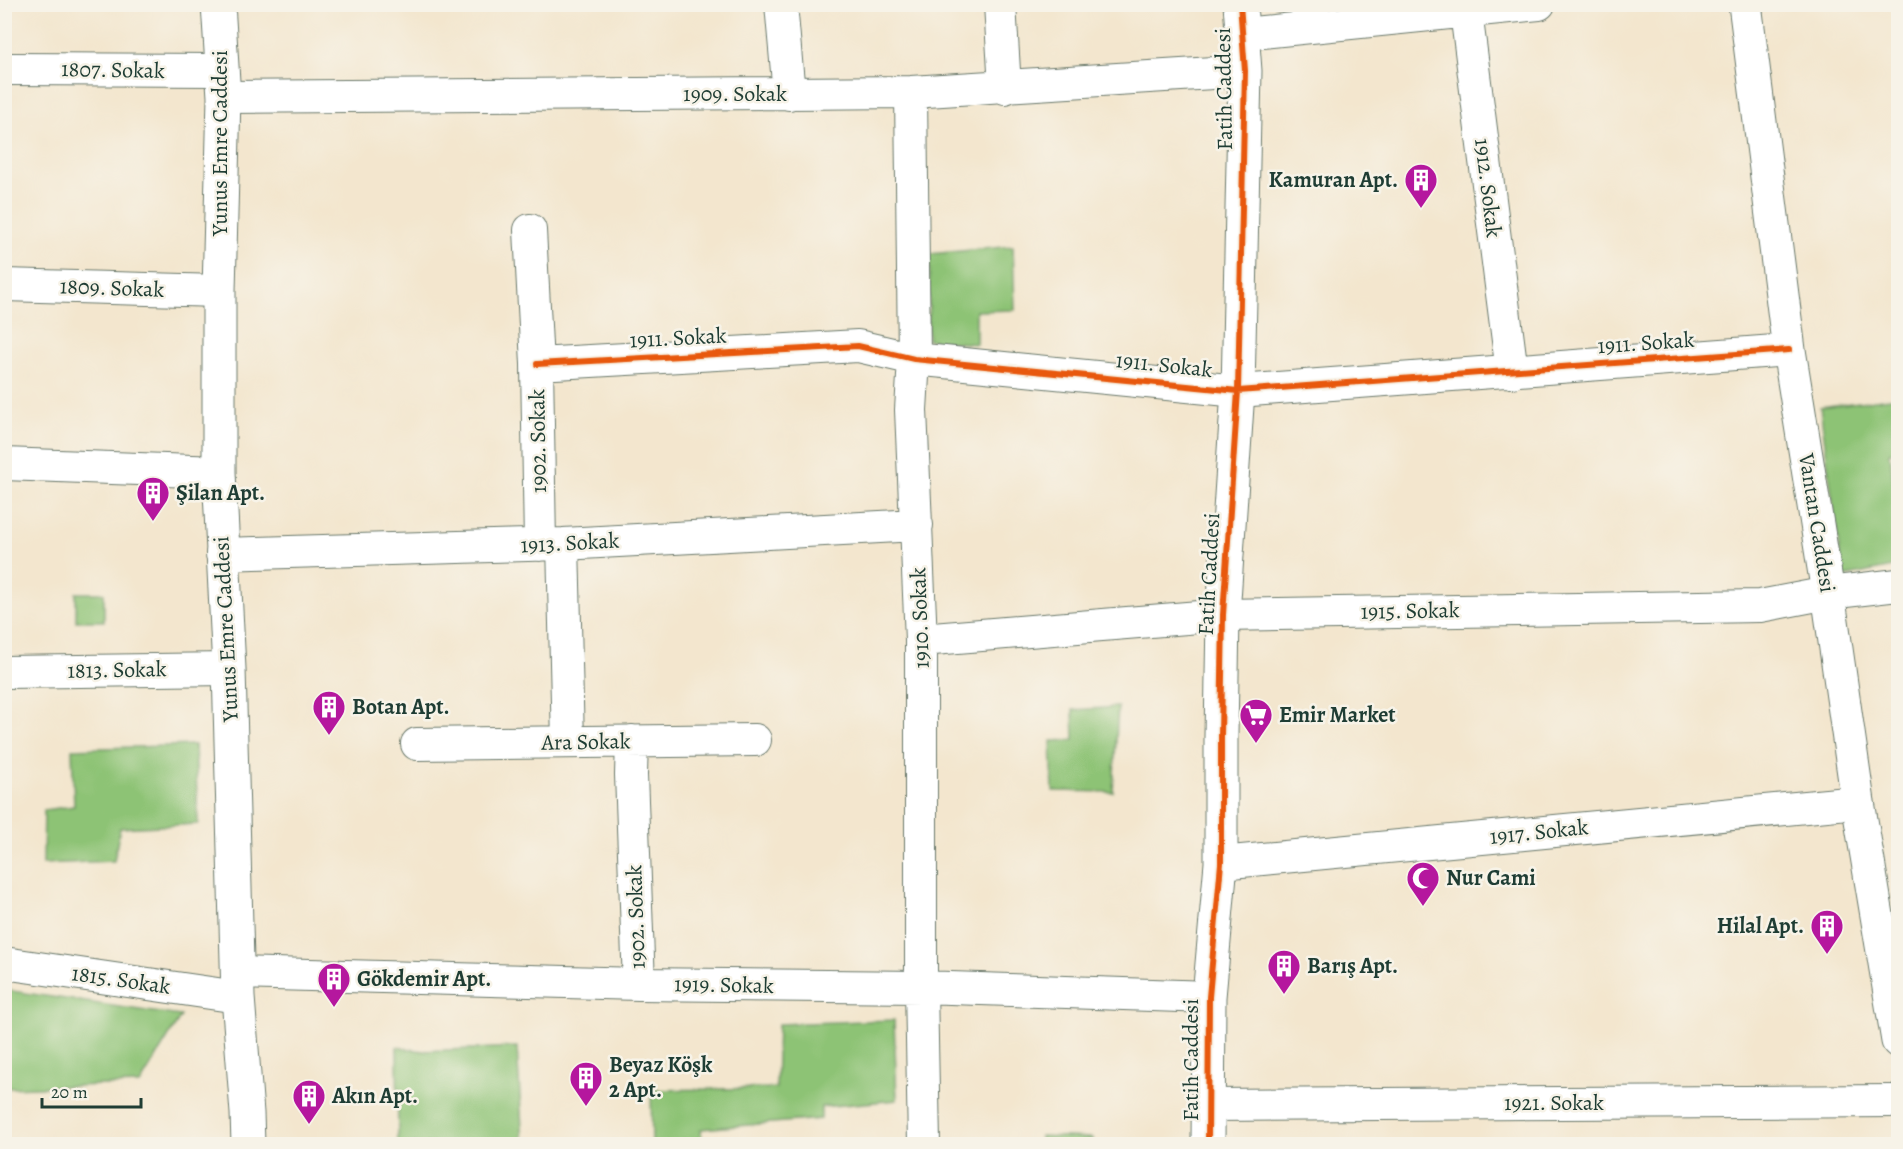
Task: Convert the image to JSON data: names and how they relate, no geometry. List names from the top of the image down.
{
  "streets": {
    "street": [
      "1807. Sokak",
      "Fatih Caddesi",
      "1909. Sokak",
      "Yunus Emre Caddesi",
      "1912. Sokak",
      "1809. Sokak",
      "1911. Sokak",
      "1902. Sokak",
      "Vantan Caddesi",
      "1913. Sokak",
      "1915. Sokak",
      "1910. Sokak",
      "1813. Sokak",
      "Ara Sokak",
      "1917. Sokak",
      "1815. Sokak",
      "1919. Sokak",
      "1921. Sokak"
    ]
  },
  "crossings": [
    ["1807. Sokak", "1909. Sokak"],
    ["1807. Sokak", "Yunus Emre Caddesi"],
    ["Fatih Caddesi", "1909. Sokak"],
    ["Fatih Caddesi", "1911. Sokak"],
    ["Fatih Caddesi", "1915. Sokak"],
    ["Fatih Caddesi", "1917. Sokak"],
    ["Fatih Caddesi", "1919. Sokak"],
    ["Fatih Caddesi", "1921. Sokak"],
    ["1909. Sokak", "Yunus Emre Caddesi"],
    ["1909. Sokak", "1910. Sokak"],
    ["Yunus Emre Caddesi", "1809. Sokak"],
    ["Yunus Emre Caddesi", "1913. Sokak"],
    ["Yunus Emre Caddesi", "1813. Sokak"],
    ["Yunus Emre Caddesi", "1815. Sokak"],
    ["Yunus Emre Caddesi", "1919. Sokak"],
    ["1912. Sokak", "1911. Sokak"],
    ["1911. Sokak", "1902. Sokak"],
    ["1911. Sokak", "Vantan Caddesi"],
    ["1911. Sokak", "1910. Sokak"],
    ["1902. Sokak", "1913. Sokak"],
    ["1902. Sokak", "Ara Sokak"],
    ["1902. Sokak", "1919. Sokak"],
    ["Vantan Caddesi", "1915. Sokak"],
    ["Vantan Caddesi", "1917. Sokak"],
    ["1913. Sokak", "1910. Sokak"],
    ["1915. Sokak", "1910. Sokak"],
    ["1910. Sokak", "1919. Sokak"],
    ["1815. Sokak", "1919. Sokak"]
  ],
  "places": {
    "building": [
      "Kamuran Apt.",
      "Şilan Apt.",
      "Botan Apt.",
      "Hilal Apt.",
      "Barış Apt.",
      "Gökdemir Apt.",
      "Beyaz Köşk 2 Apt.",
      "Akın Apt."
    ],
    "supermarket": ["Emir Market"],
    "mosque": ["Nur Cami"]
  },
  "scale_bar": "20 m"
}
